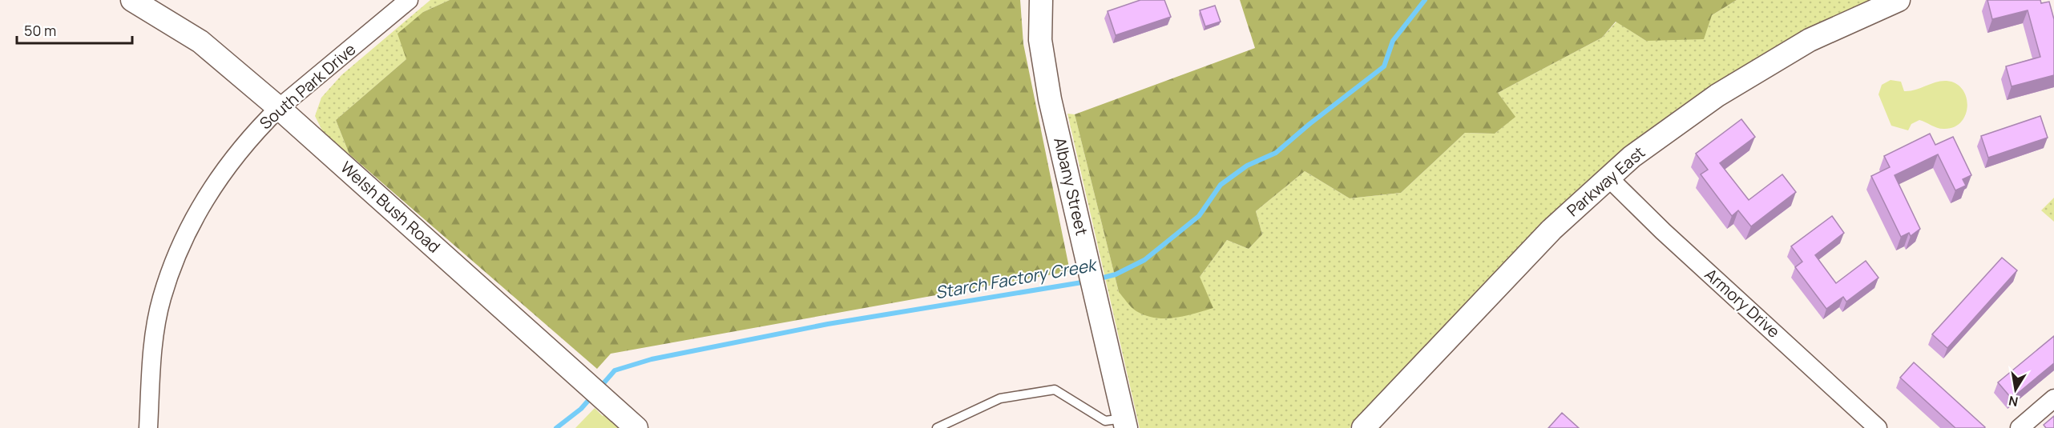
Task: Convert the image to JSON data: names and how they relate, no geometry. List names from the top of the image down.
{
  "streets": {
    "street": [
      "South Park Drive",
      "Parkway East",
      "Albany Street",
      "Welsh Bush Road",
      "Armory Drive"
    ]
  },
  "crossings": [
    ["South Park Drive", "Welsh Bush Road"],
    ["Parkway East", "Armory Drive"]
  ],
  "water": ["Starch Factory Creek"],
  "scale_bar": "50 m",
  "north": "bottom"
}
